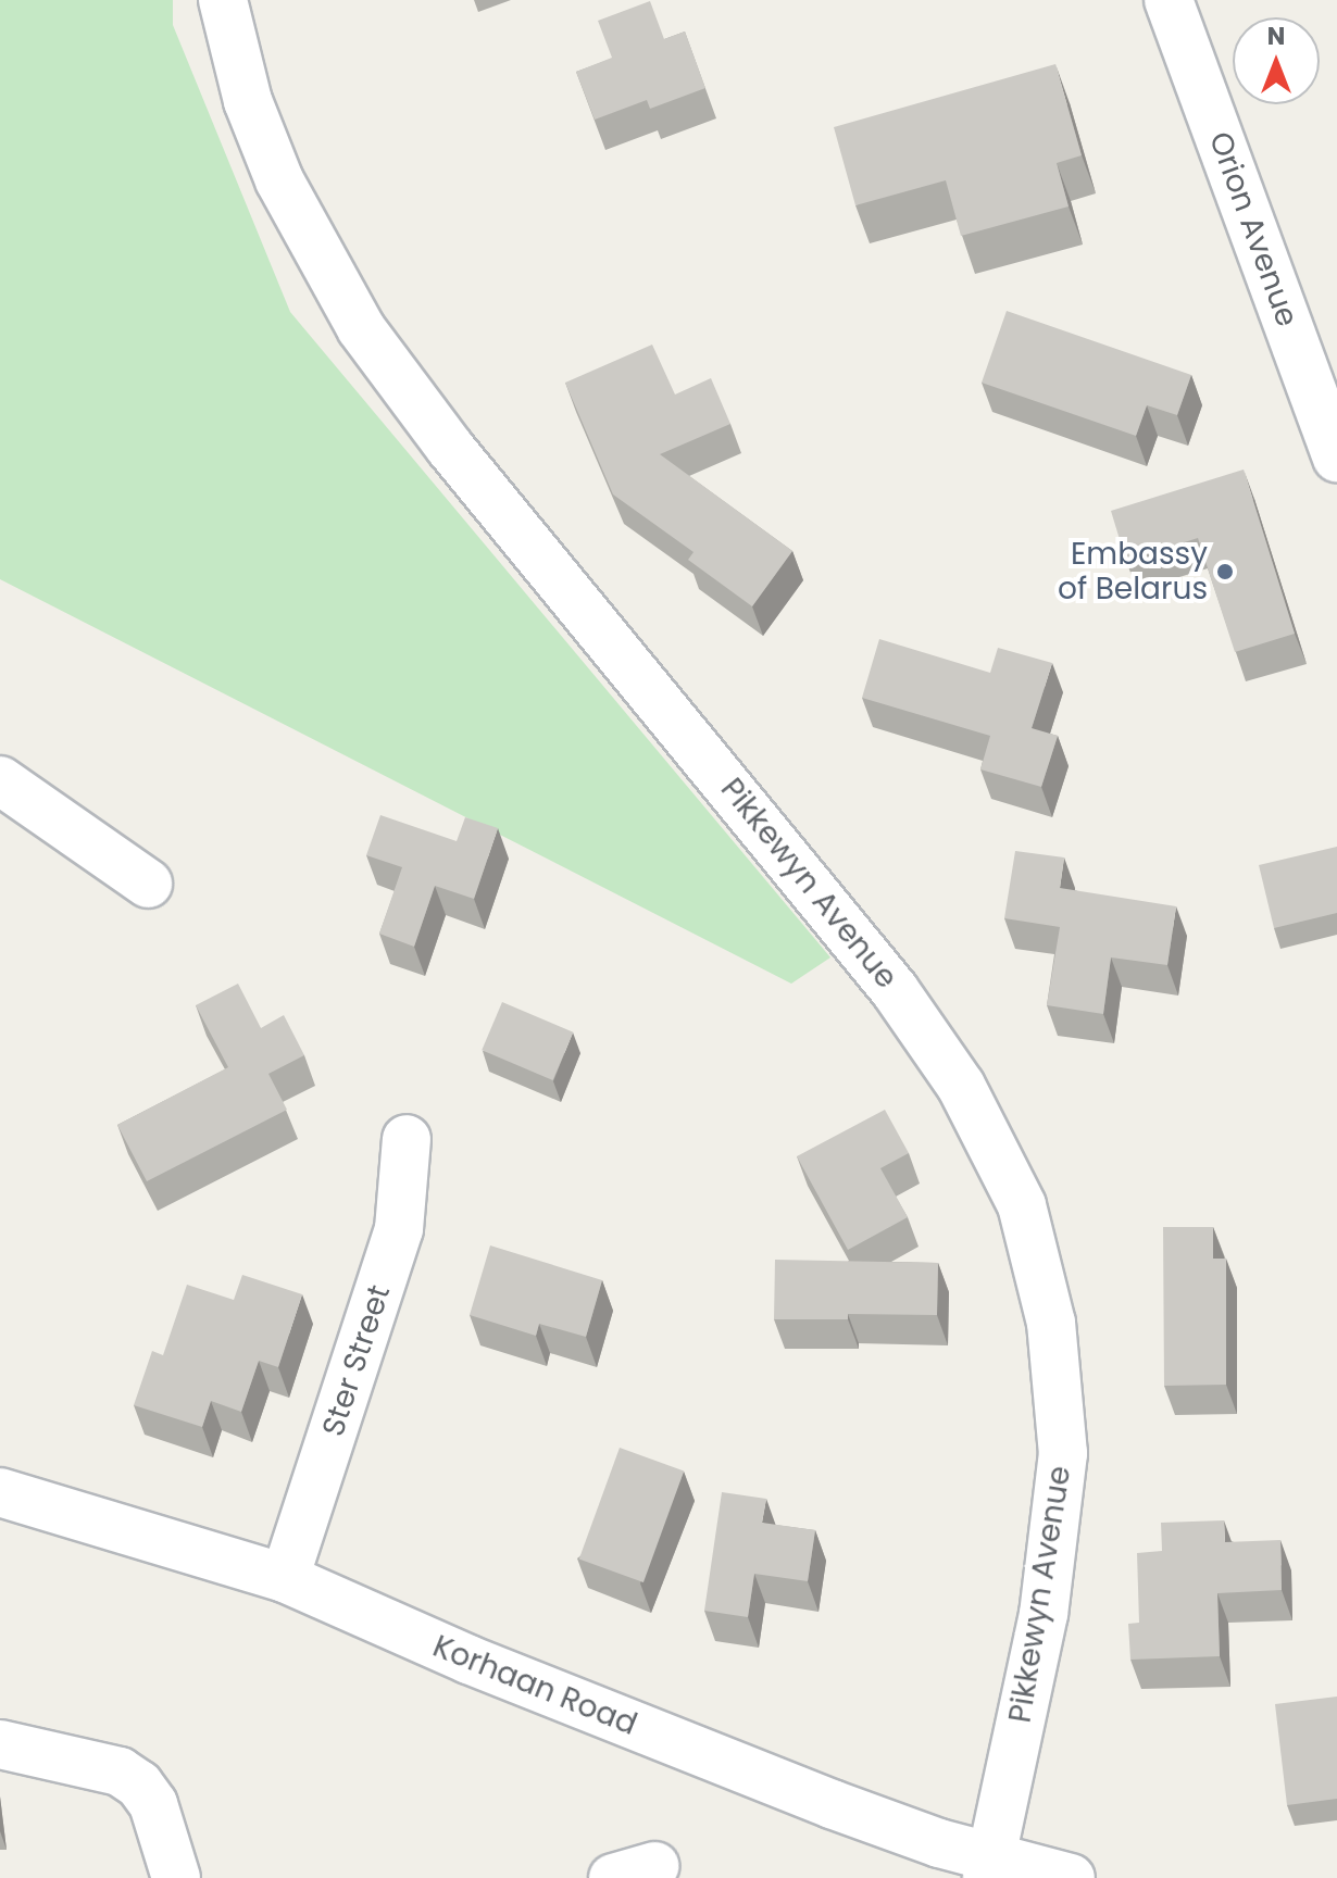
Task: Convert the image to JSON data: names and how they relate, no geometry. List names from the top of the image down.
{
  "streets": {
    "street": [
      "Orion Avenue",
      "Pikkewyn Avenue",
      "Ster Street",
      "Korhaan Road"
    ]
  },
  "crossings": [
    ["Pikkewyn Avenue", "Korhaan Road"],
    ["Ster Street", "Korhaan Road"]
  ],
  "places": ["Embassy of Belarus"],
  "north": "top"
}
